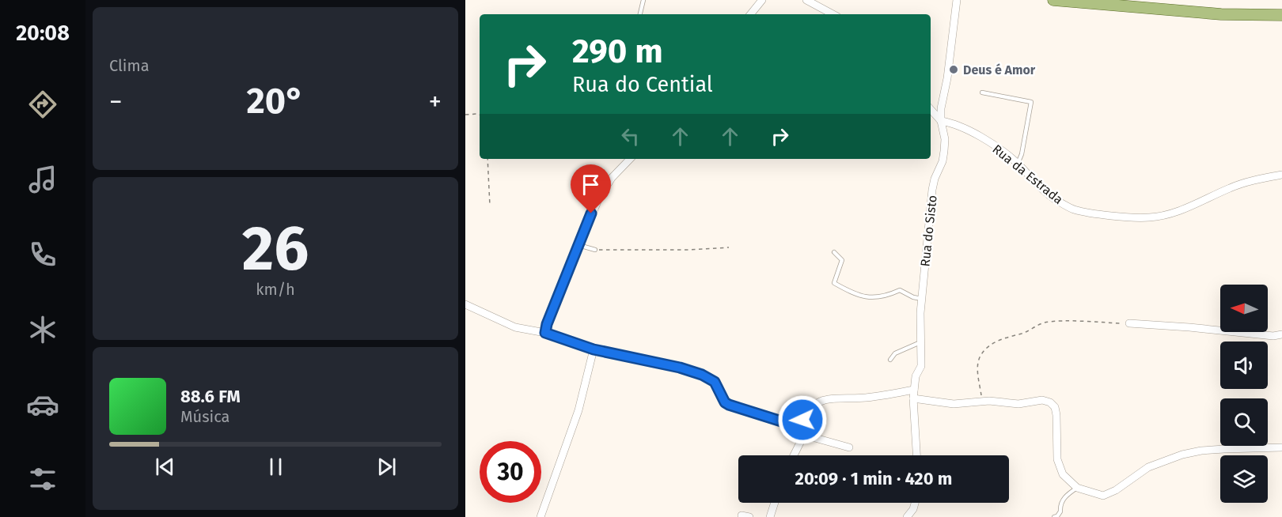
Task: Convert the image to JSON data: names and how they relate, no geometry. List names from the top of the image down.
{
  "streets": {
    "street": ["Rua da Estrada", "Rua do Sisto"]
  },
  "crossings": [
    ["Rua da Estrada", "Rua do Sisto"]
  ],
  "places": ["Deus é Amor"],
  "north": "left",
  "page": {
    "tabs": "20:08",
    "tile": [
      "Clima",
      ["26", "km/h"]
    ],
    "turn": ["290 m", "Rua do Cential"],
    "heat": ["−", "20°", "+"],
    "song": ["88.6 FM", "Música"],
    "limit": "30",
    "trip": "20:09 · 1 min · 420 m"
  }
}
